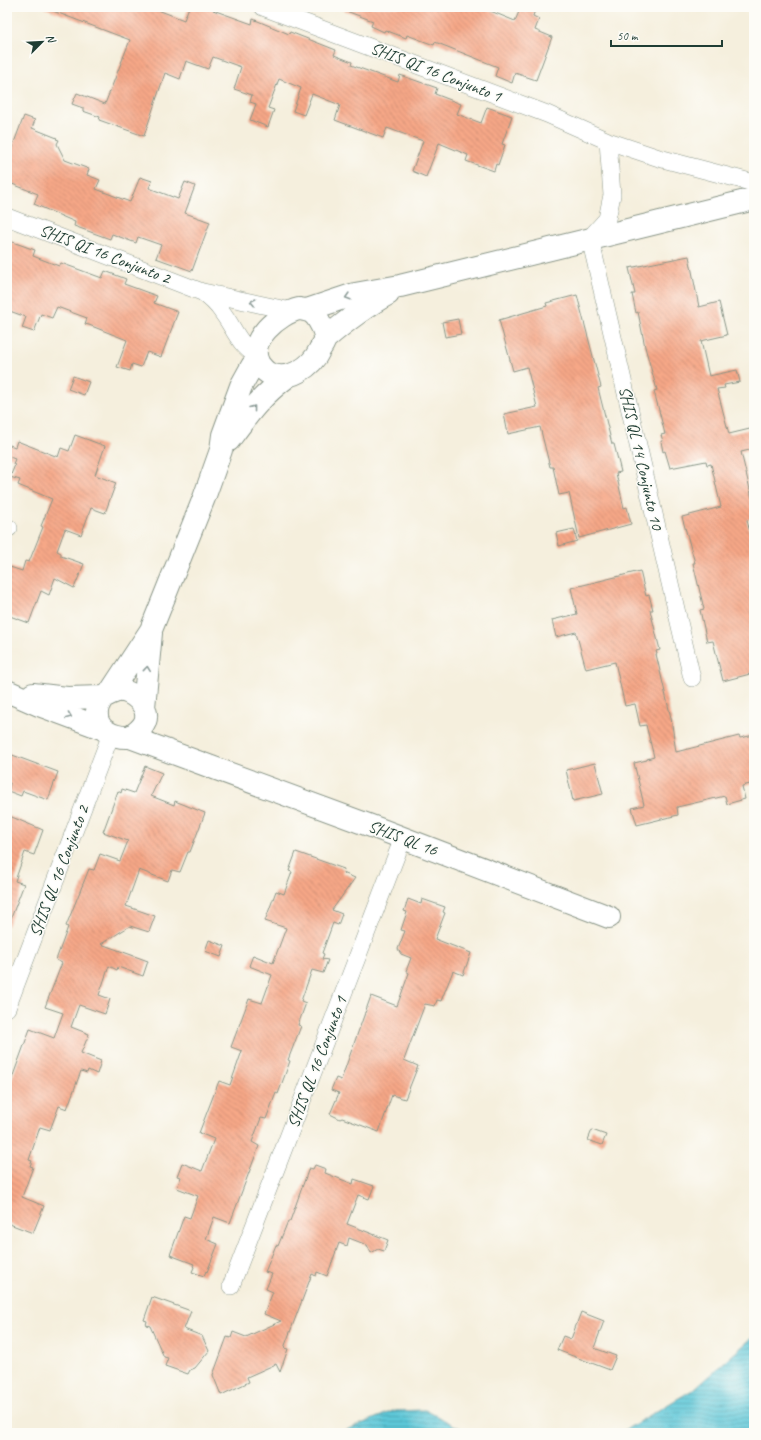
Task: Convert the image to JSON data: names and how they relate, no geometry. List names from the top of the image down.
{
  "streets": {
    "street": [
      "SHIS QI 16 Conjunto 1",
      "SHIS QI 16 Conjunto 2",
      "SHIS QL 14 Conjunto 10",
      "SHIS QL 16",
      "SHIS QL 16 Conjunto 2",
      "SHIS QL 16 Conjunto 1"
    ]
  },
  "crossings": [
    ["SHIS QL 16", "SHIS QL 16 Conjunto 2"],
    ["SHIS QL 16", "SHIS QL 16 Conjunto 1"]
  ],
  "scale_bar": "50 m",
  "north": "top right"
}
